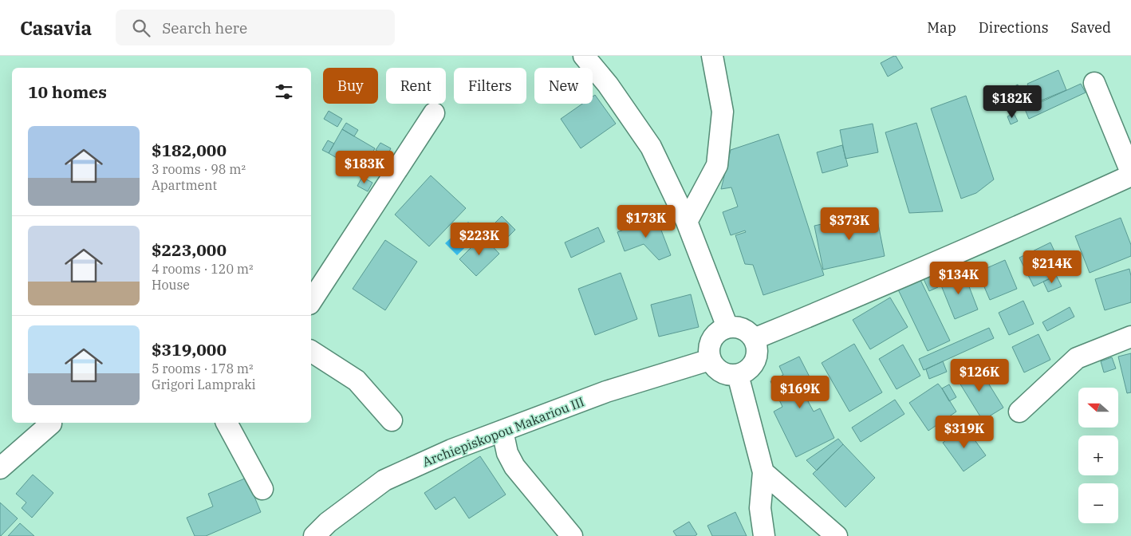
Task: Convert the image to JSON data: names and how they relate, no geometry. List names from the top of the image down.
{
  "streets": {
    "street": ["Archiepiskopou Makariou III"]
  },
  "north": "left",
  "page": {
    "header": "Casavia",
    "search": "Search here",
    "nav": ["Map", "Directions", "Saved"],
    "chip": [
      "Buy",
      "Rent",
      "Filters",
      "New"
    ],
    "heading": "10 homes",
    "price": [
      "$182K",
      "$183K",
      "$173K",
      "$373K",
      "$223K",
      "$214K",
      "$134K",
      "$126K",
      "$169K",
      "$319K"
    ],
    "list": [
      {
        "name": "$182,000",
        "note": "3 rooms · 98 m² · Apartment"
      },
      {
        "name": "$223,000",
        "note": "4 rooms · 120 m² · House"
      },
      {
        "name": "$319,000",
        "note": "5 rooms · 178 m² · Grigori Lampraki"
      }
    ],
    "map_buttons": ["+", "−"]
  }
}
